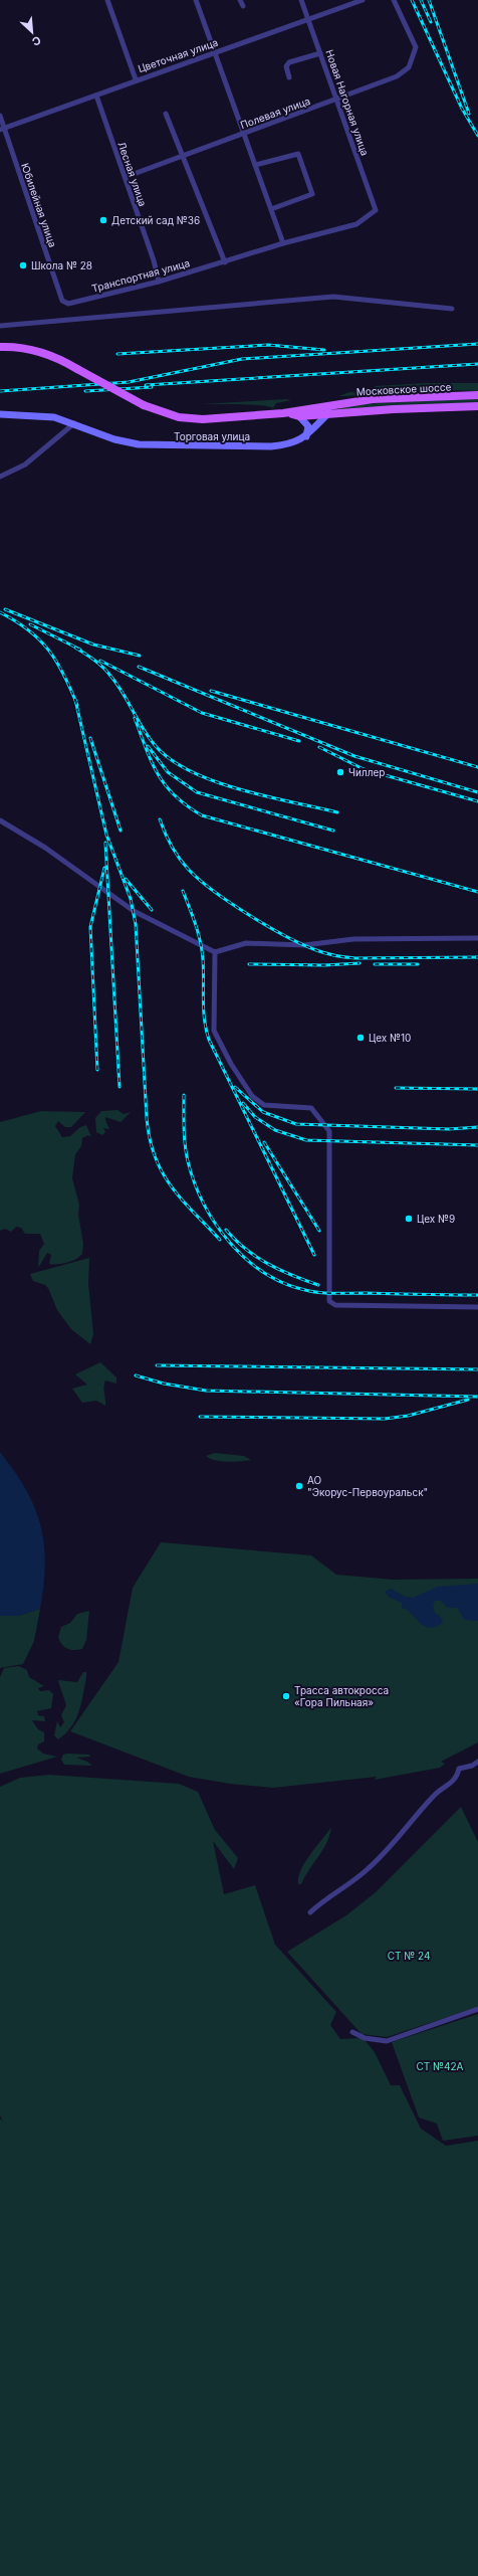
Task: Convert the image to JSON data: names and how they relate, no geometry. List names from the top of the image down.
{
  "streets": {
    "main road": ["Московское шоссе"],
    "street": [
      "Цветочная улица",
      "Новая Нагорная улица",
      "Полевая улица",
      "Лесная улица",
      "Юбилейная улица",
      "Транспортная улица",
      "Торговая улица"
    ]
  },
  "crossings": [
    ["Цветочная улица", "Новая Нагорная улица"],
    ["Цветочная улица", "Лесная улица"],
    ["Цветочная улица", "Юбилейная улица"],
    ["Новая Нагорная улица", "Полевая улица"],
    ["Новая Нагорная улица", "Транспортная улица"],
    ["Полевая улица", "Лесная улица"],
    ["Лесная улица", "Транспортная улица"],
    ["Юбилейная улица", "Транспортная улица"],
    ["Московское шоссе", "Торговая улица"]
  ],
  "parks": ["СТ № 24", "СТ №42А"],
  "places": [
    "Детский сад №36",
    "Школа № 28",
    "Чиллер",
    "Цех №10",
    "Цех №9",
    "АО \"Экорус-Первоуральск\"",
    "Трасса автокросса «Гора Пильная»"
  ],
  "north": "bottom right"
}
